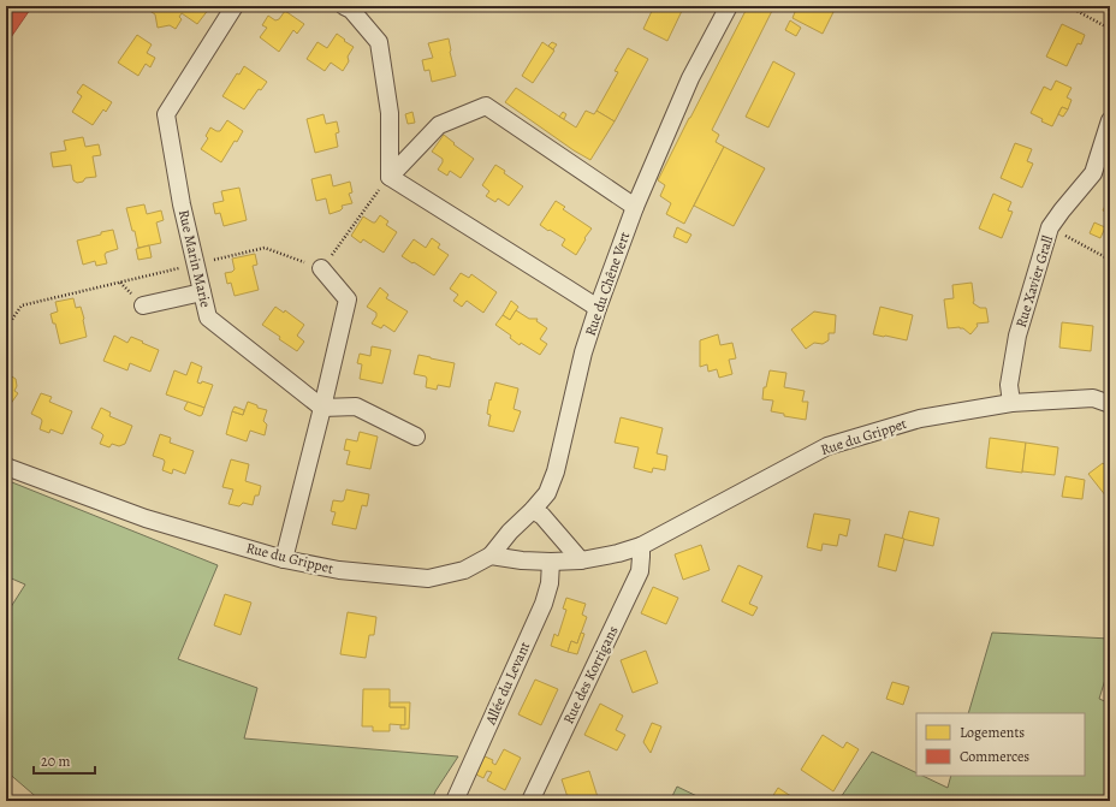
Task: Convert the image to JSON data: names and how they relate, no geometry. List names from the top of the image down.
{
  "streets": {
    "street": [
      "Rue Marin Marie",
      "Rue Xavier Grall",
      "Rue du Chêne Vert",
      "Rue du Grippet",
      "Rue des Korrigans",
      "Allée du Levant"
    ]
  },
  "crossings": [
    ["Rue Xavier Grall", "Rue du Grippet"],
    ["Rue du Chêne Vert", "Rue du Grippet"],
    ["Rue du Grippet", "Rue des Korrigans"],
    ["Rue du Grippet", "Allée du Levant"]
  ],
  "legend": ["Logements", "Commerces"],
  "scale_bar": "20 m"
}
